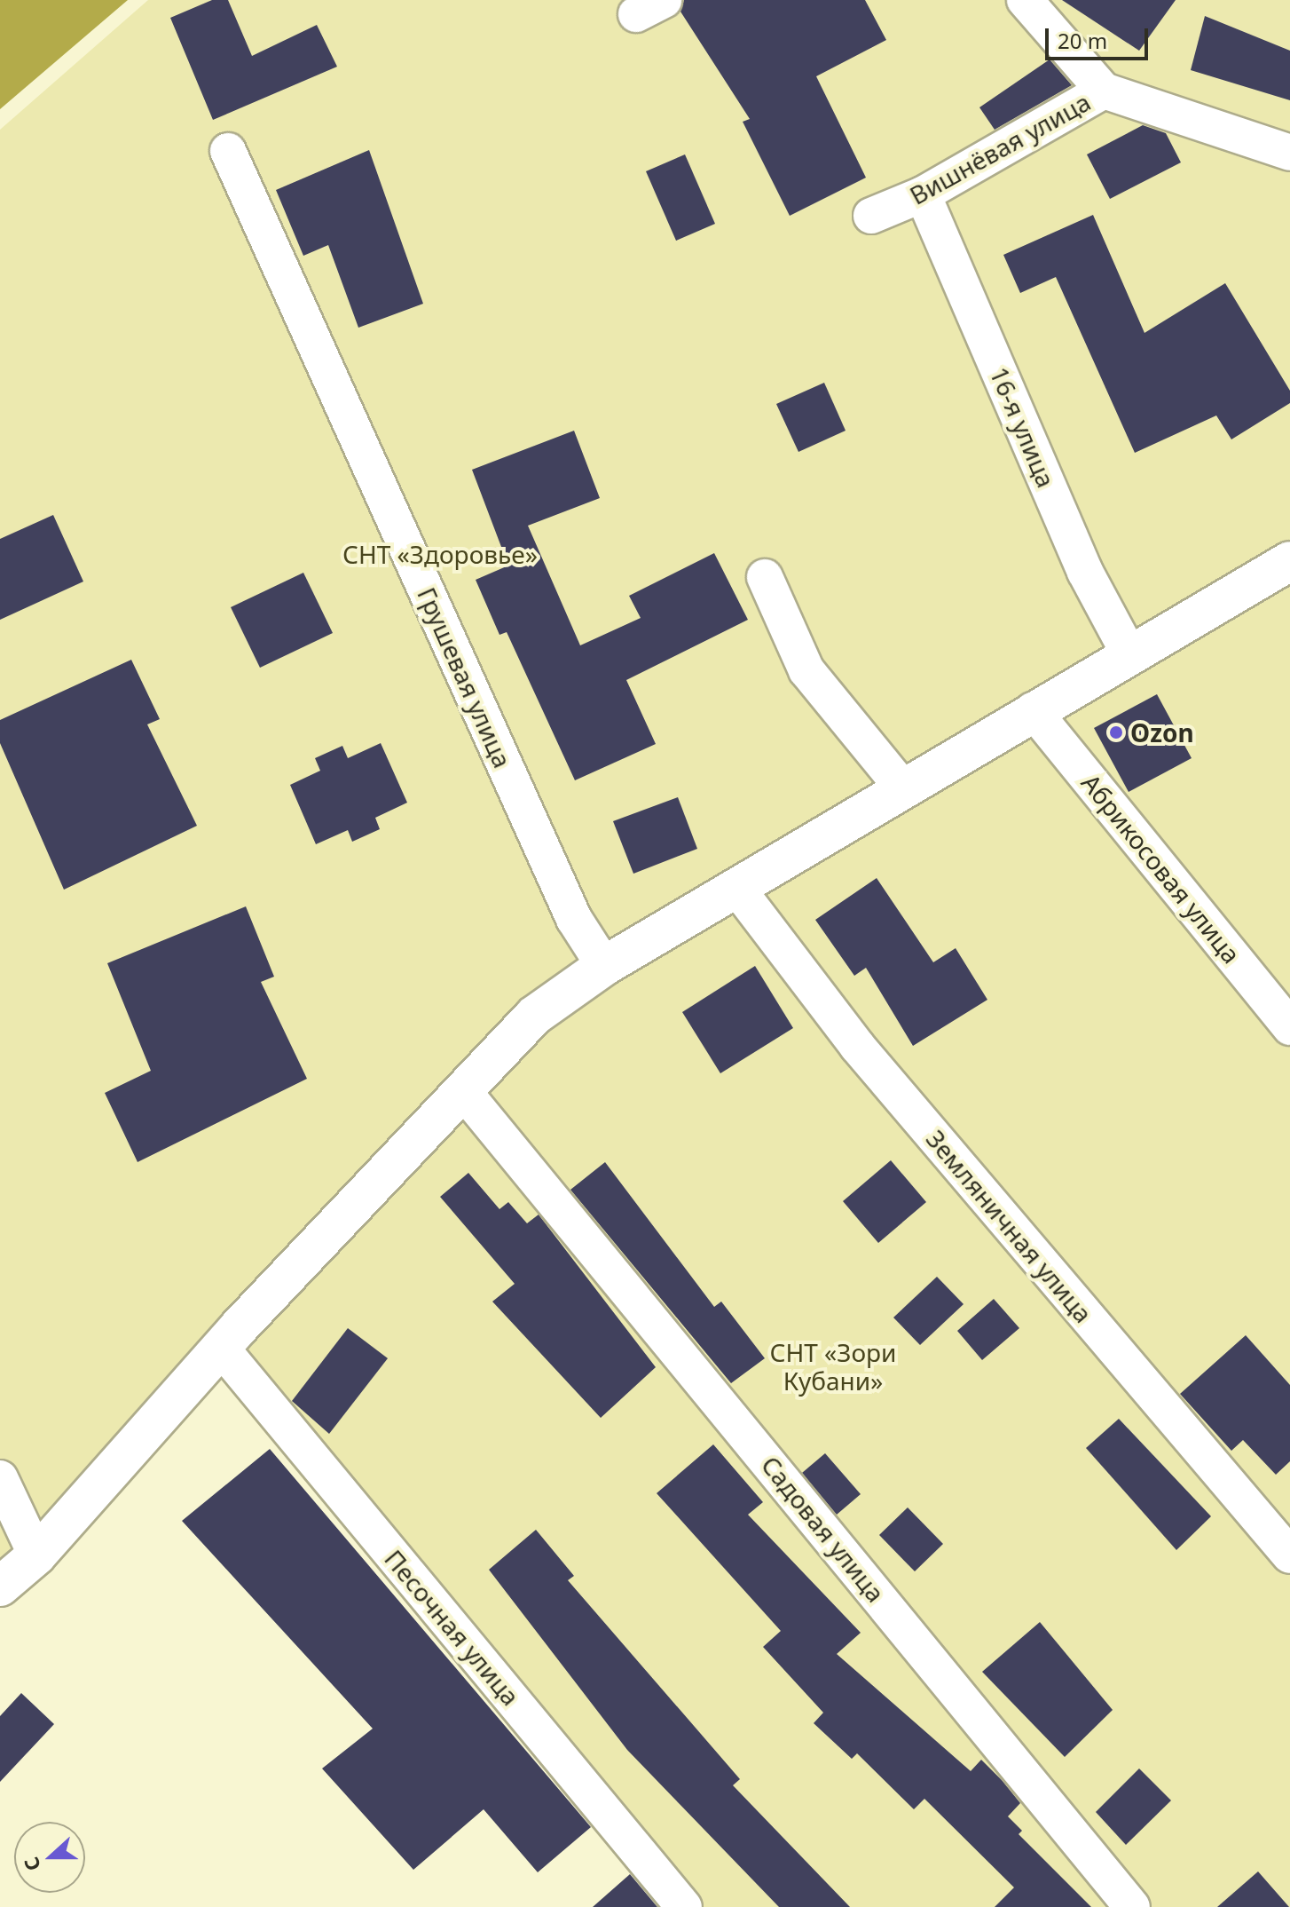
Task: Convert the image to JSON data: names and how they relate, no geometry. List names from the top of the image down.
{
  "streets": {
    "street": [
      "Вишнёвая улица",
      "16-я улица",
      "Грушевая улица",
      "Абрикосовая улица",
      "Земляничная улица",
      "Садовая улица",
      "Песочная улица"
    ]
  },
  "crossings": [
    ["Вишнёвая улица", "16-я улица"]
  ],
  "parks": ["СНТ «Здоровье»", "СНТ «Зори Кубани»"],
  "places": ["Ozon"],
  "scale_bar": "20 m",
  "north": "left"
}
